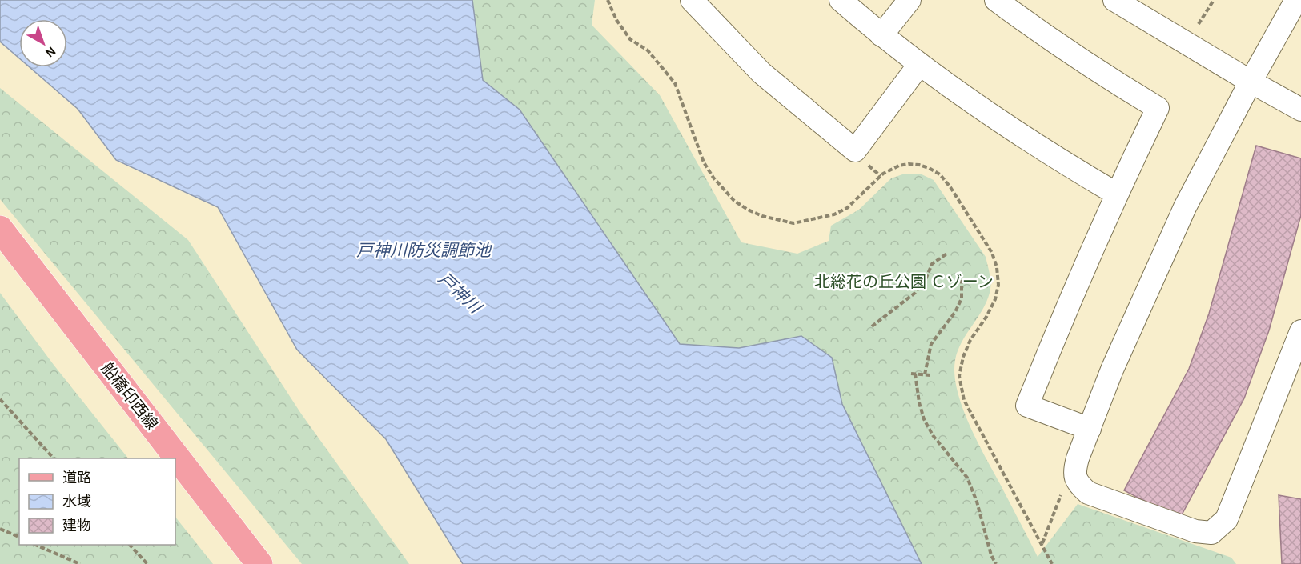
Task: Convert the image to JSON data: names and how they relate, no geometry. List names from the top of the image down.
{
  "streets": {
    "main road": ["船橋印西線"]
  },
  "water": ["戸神川防災調節池", "戸神川"],
  "parks": ["北総花の丘公園 Ｃゾーン"],
  "legend": ["道路", "水域", "建物"],
  "north": "bottom right"
}
